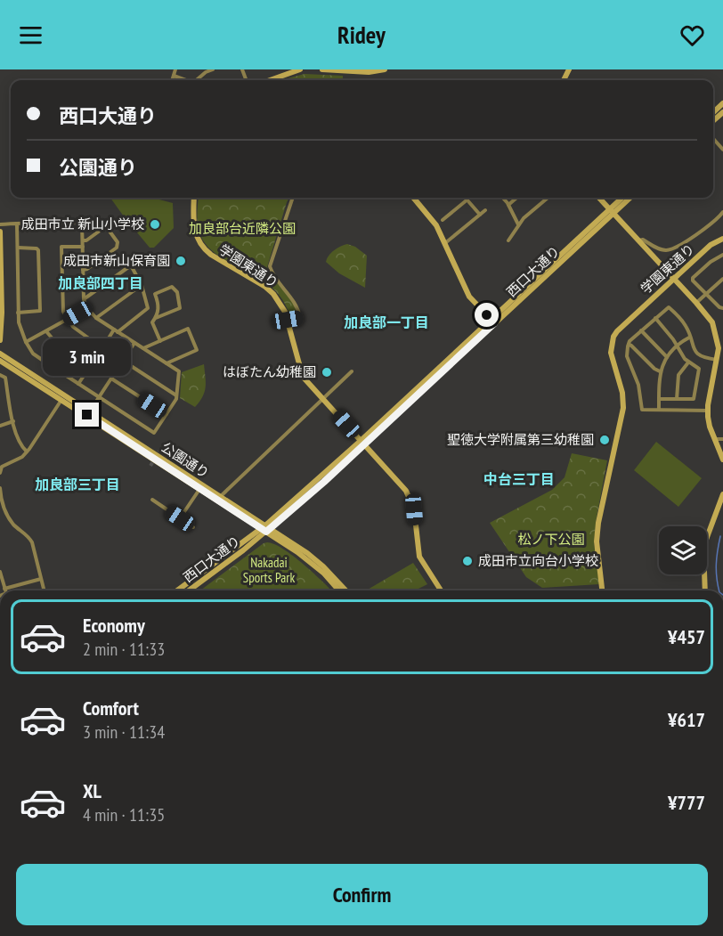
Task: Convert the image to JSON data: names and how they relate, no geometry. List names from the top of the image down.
{
  "streets": {
    "street": ["学園東通り", "西口大通り", "公園通り"]
  },
  "crossings": [
    ["学園東通り", "西口大通り"],
    ["西口大通り", "公園通り"]
  ],
  "districts": [
    "加良部四丁目",
    "加良部一丁目",
    "中台三丁目",
    "加良部三丁目"
  ],
  "parks": ["加良部台近隣公園", "松ノ下公園", "Nakadai Sports Park"],
  "places": [
    "成田市立 新山小学校",
    "成田市新山保育園",
    "はぼたん幼稚園",
    "聖徳大学附属第三幼稚園",
    "成田市立向台小学校"
  ],
  "page": {
    "header": "Ridey",
    "banner": ["西口大通り", "公園通り"],
    "bubble": "3 min",
    "list": [
      {
        "name": "Economy",
        "note": "2 min · 11:33",
        "value": "¥457"
      },
      {
        "name": "Comfort",
        "note": "3 min · 11:34",
        "value": "¥617"
      },
      {
        "name": "XL",
        "note": "4 min · 11:35",
        "value": "¥777"
      }
    ],
    "buttons": "Confirm"
  }
}
